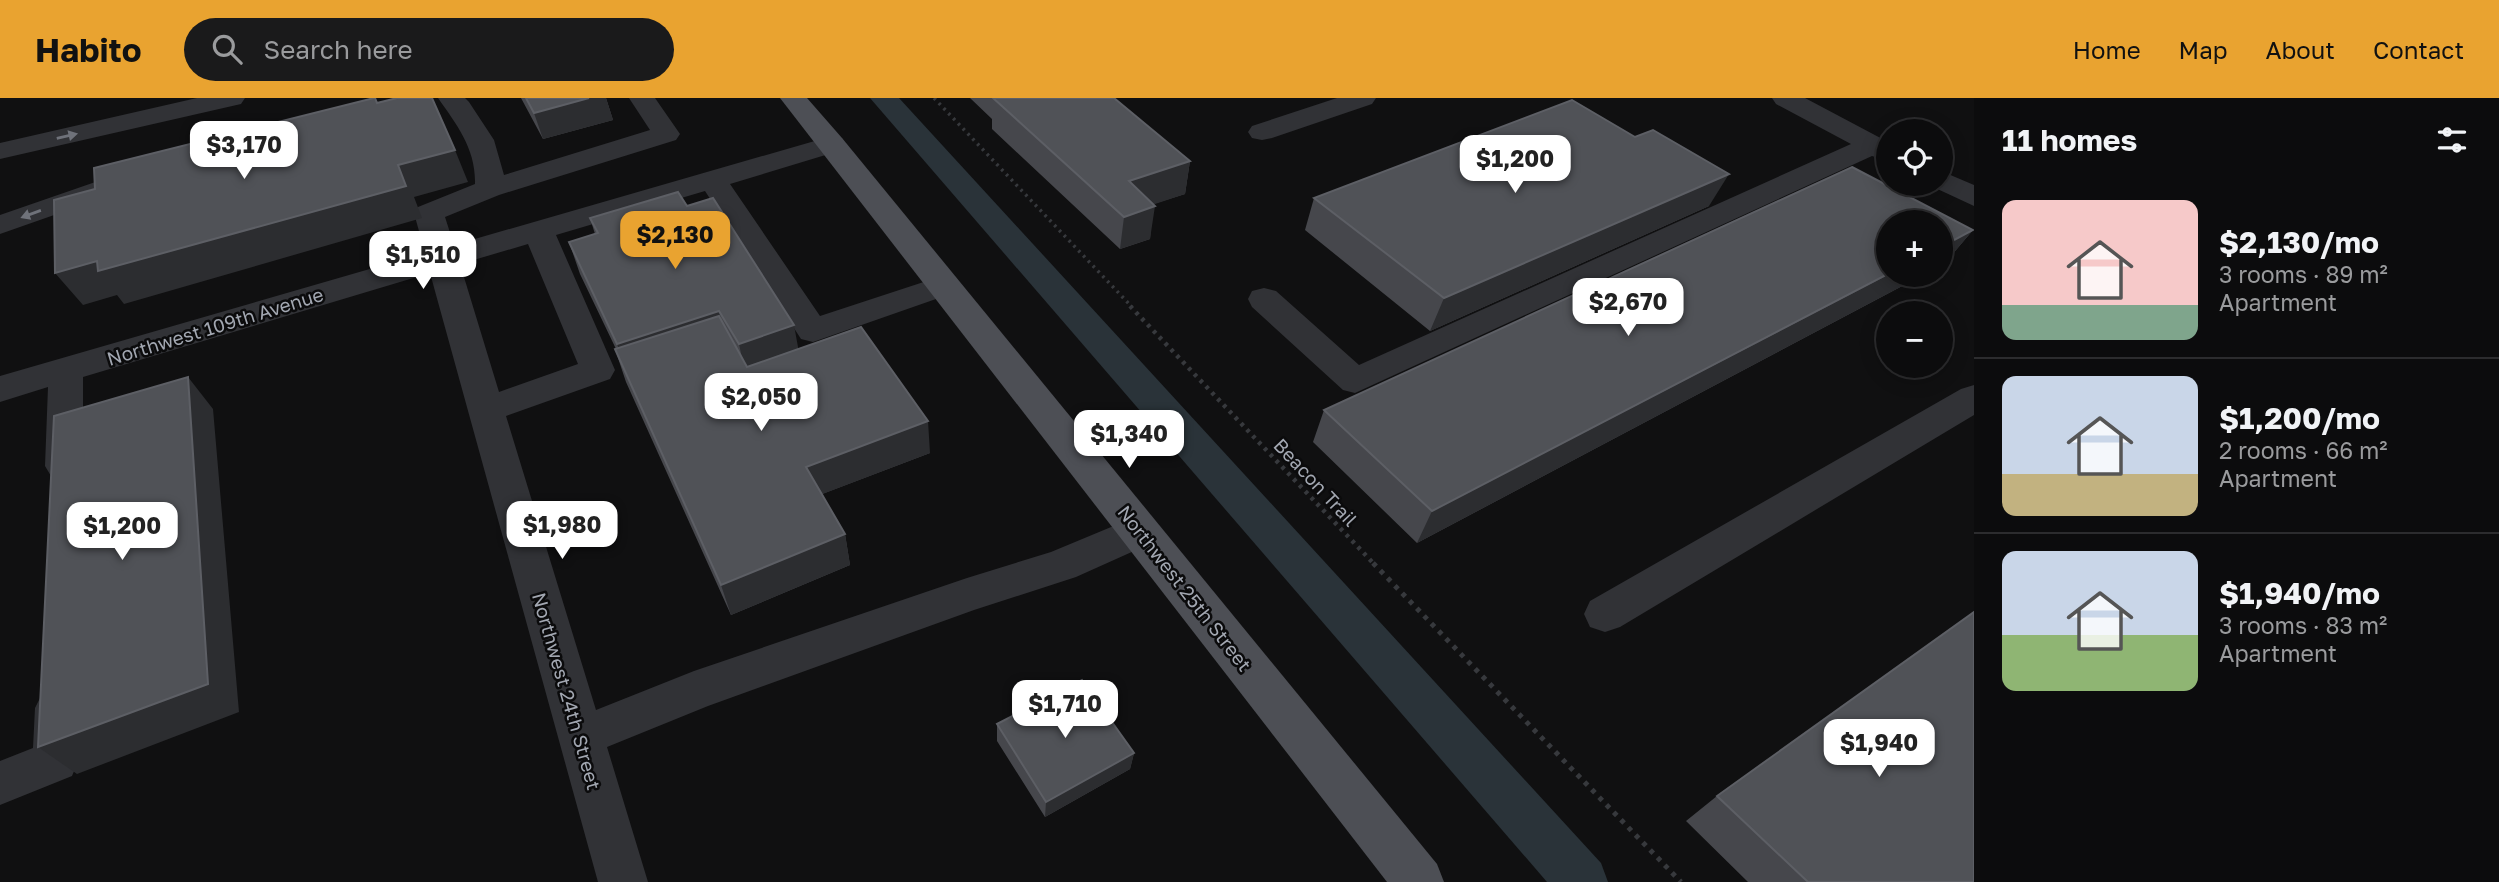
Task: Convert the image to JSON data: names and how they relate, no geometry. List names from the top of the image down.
{
  "streets": {
    "main road": ["Northwest 25th Street"],
    "street": ["Northwest 109th Avenue", "Northwest 24th Street"],
    "path": ["Beacon Trail"]
  },
  "crossings": [
    ["Northwest 109th Avenue", "Northwest 25th Street"],
    ["Northwest 109th Avenue", "Northwest 24th Street"]
  ],
  "page": {
    "header": "Habito",
    "search": "Search here",
    "nav": [
      "Home",
      "Map",
      "About",
      "Contact"
    ],
    "heading": "11 homes",
    "map_buttons": ["+", "−"],
    "price": [
      "$3,170",
      "$1,200",
      "$2,130",
      "$1,510",
      "$2,670",
      "$2,050",
      "$1,340",
      "$1,980",
      "$1,200",
      "$1,710",
      "$1,940"
    ],
    "list": [
      {
        "name": "$2,130/mo",
        "note": "3 rooms · 89 m² · Apartment"
      },
      {
        "name": "$1,200/mo",
        "note": "2 rooms · 66 m² · Apartment"
      },
      {
        "name": "$1,940/mo",
        "note": "3 rooms · 83 m² · Apartment"
      }
    ]
  }
}
